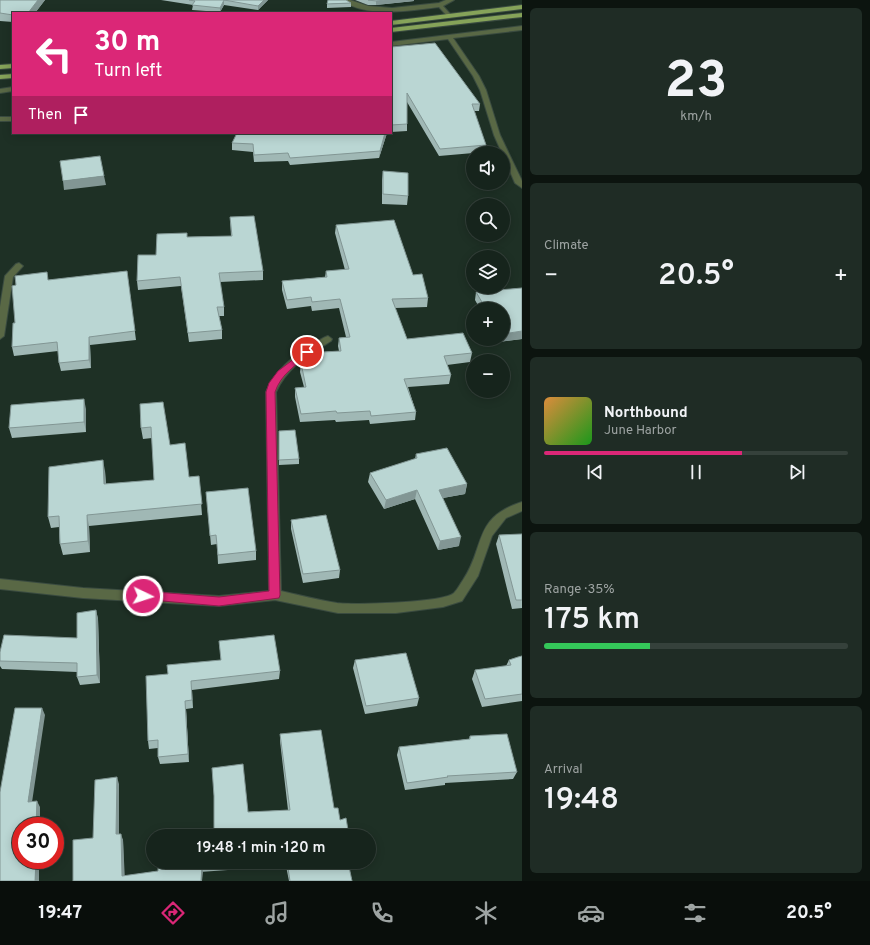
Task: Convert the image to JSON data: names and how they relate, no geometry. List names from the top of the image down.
{
  "page": {
    "tile": [
      ["23", "km/h"],
      "Climate",
      ["Range · 35%", "175 km"],
      ["Arrival", "19:48"]
    ],
    "turn": ["30 m", "Turn left"],
    "then": "Then",
    "map_buttons": ["+", "−"],
    "heat": ["−", "20.5°", "+"],
    "song": ["Northbound", "June Harbor"],
    "limit": "30",
    "trip": "19:48 · 1 min · 120 m",
    "tabs": ["19:47", "20.5°"]
  }
}
